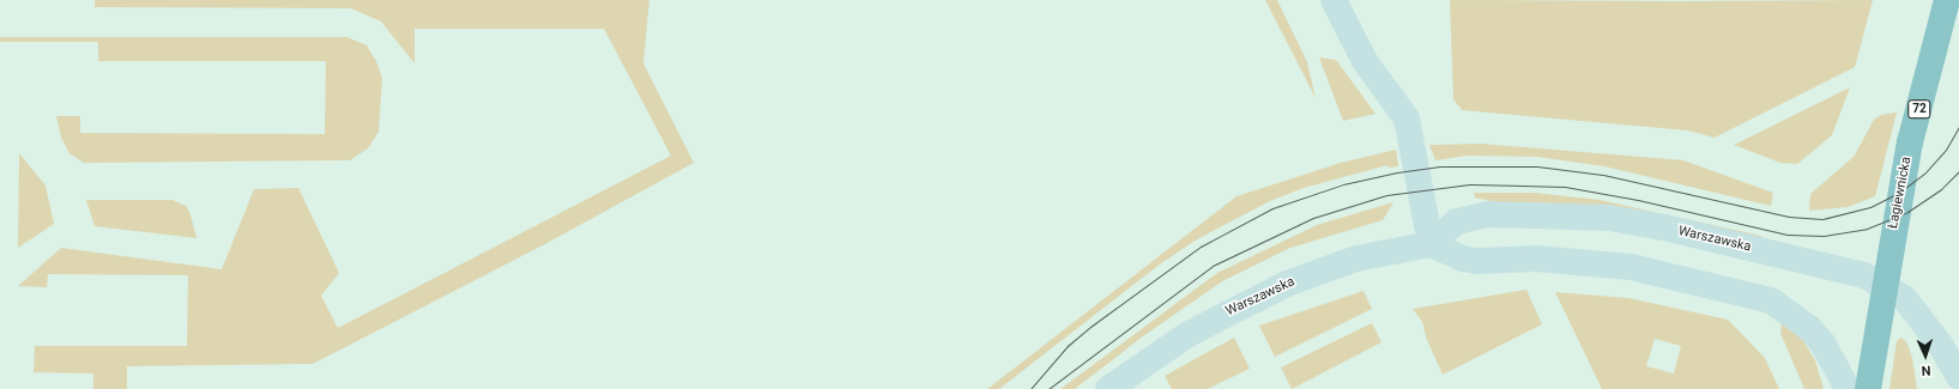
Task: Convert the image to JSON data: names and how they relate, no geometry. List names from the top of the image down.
{
  "streets": {
    "main road": ["72", "Łagiewnicka"],
    "street": ["Warszawska"]
  },
  "crossings": [
    ["Łagiewnicka", "Warszawska"]
  ],
  "north": "bottom"
}
